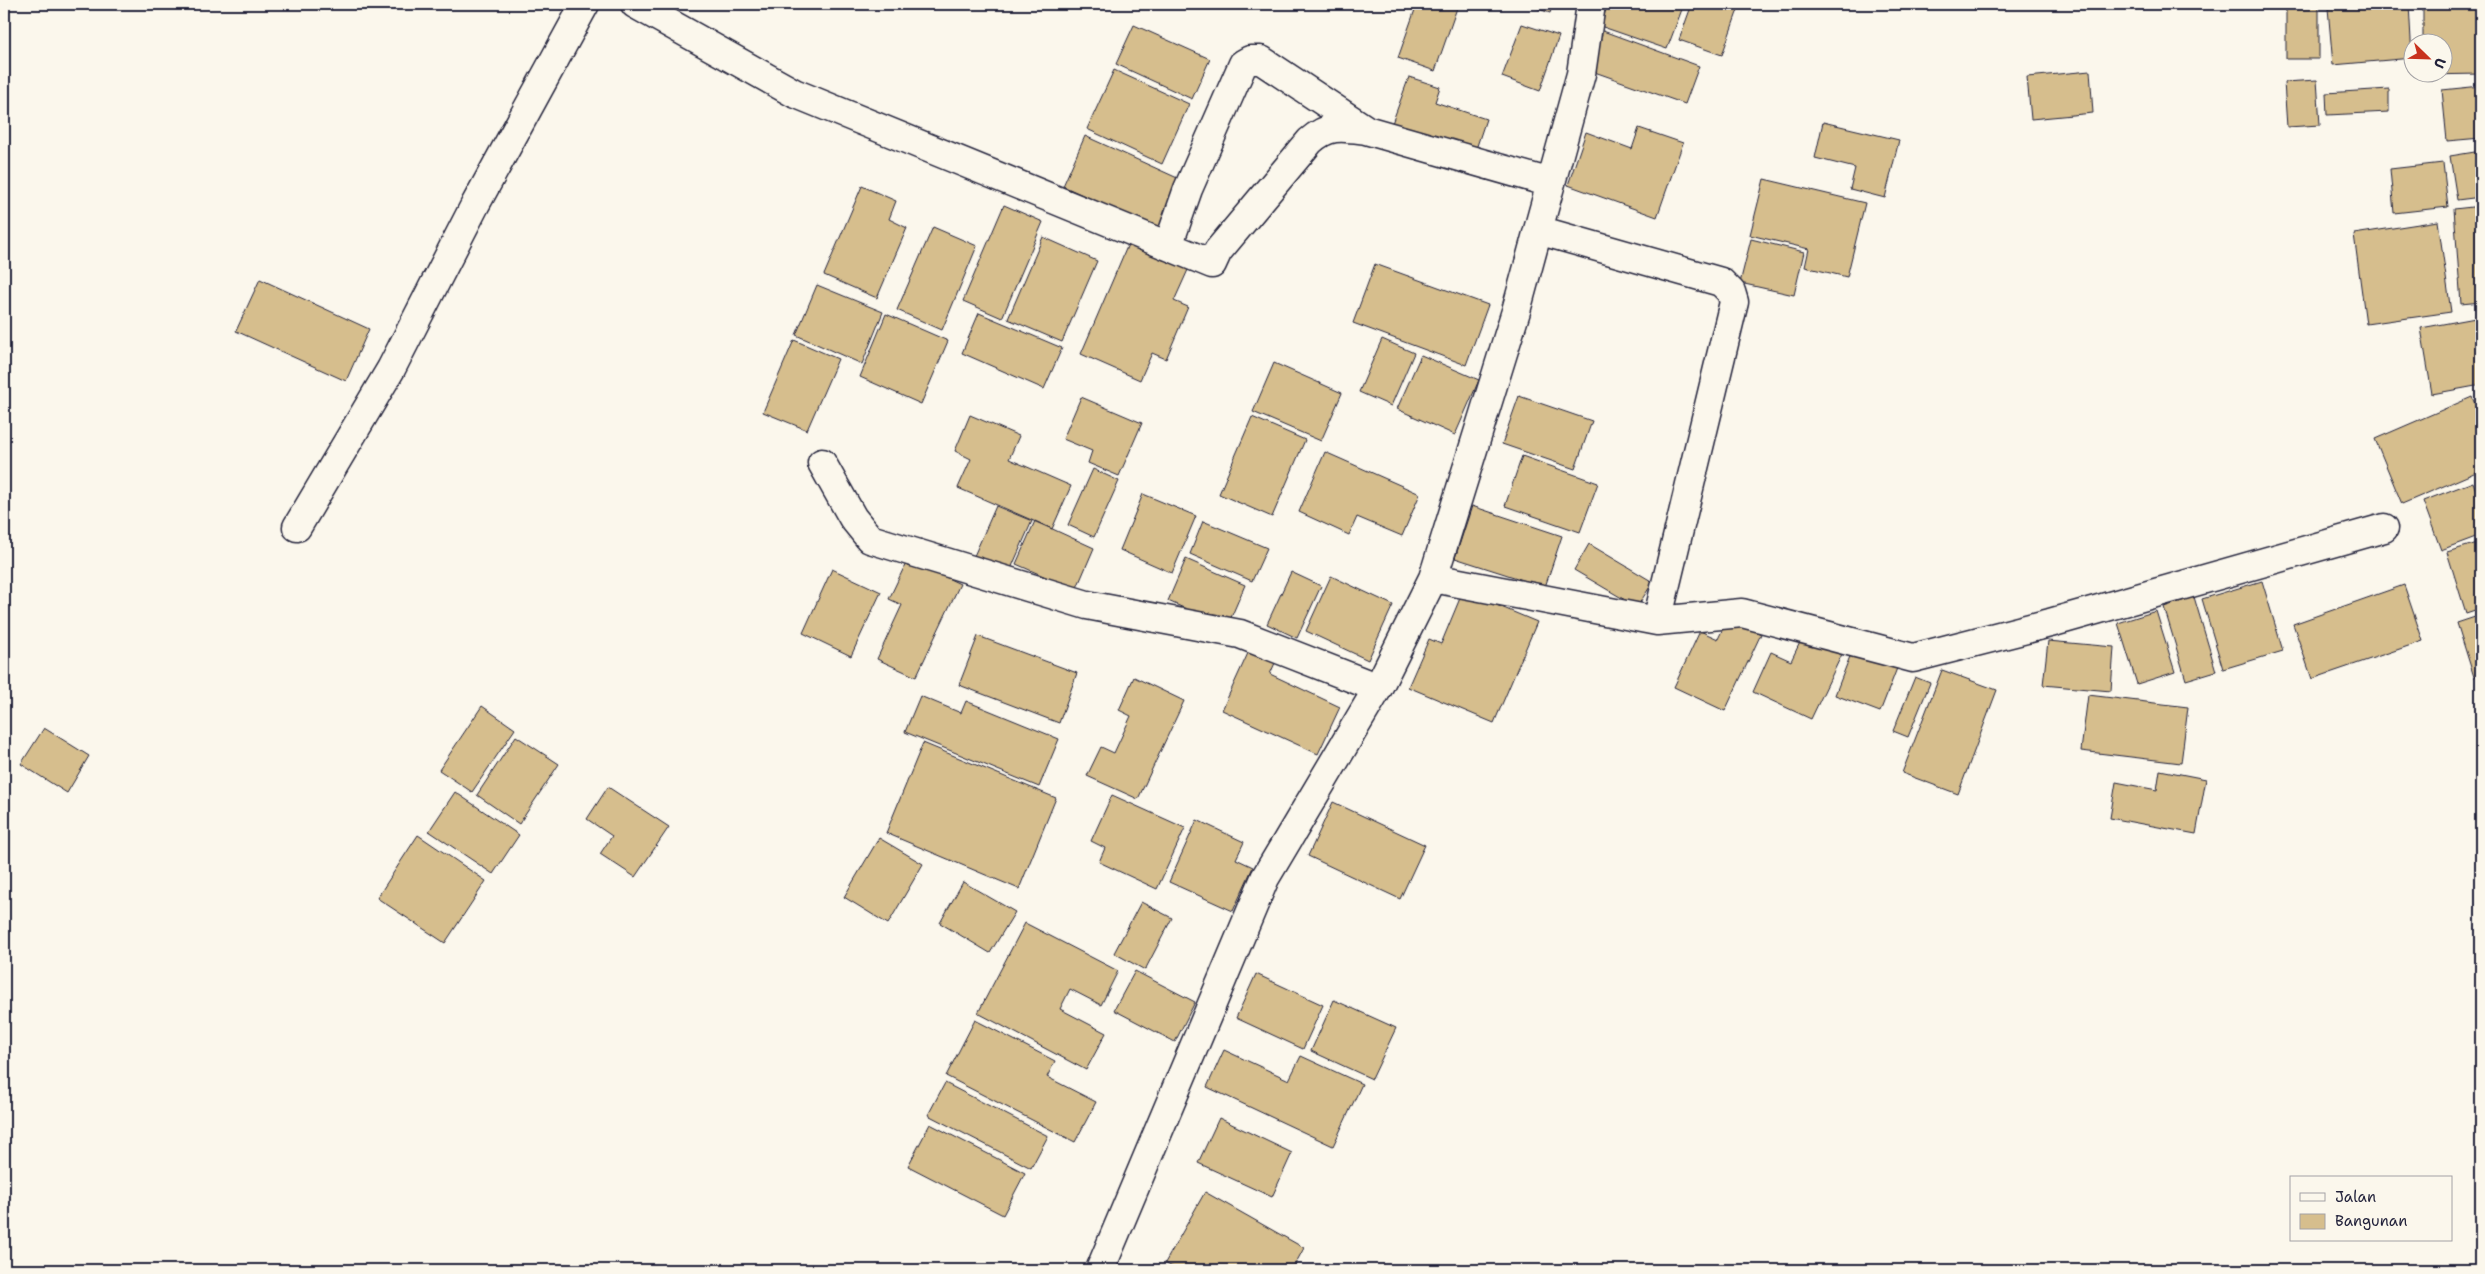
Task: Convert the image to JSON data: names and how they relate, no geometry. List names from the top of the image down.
{
  "legend": ["Jalan", "Bangunan"],
  "north": "bottom right"
}
